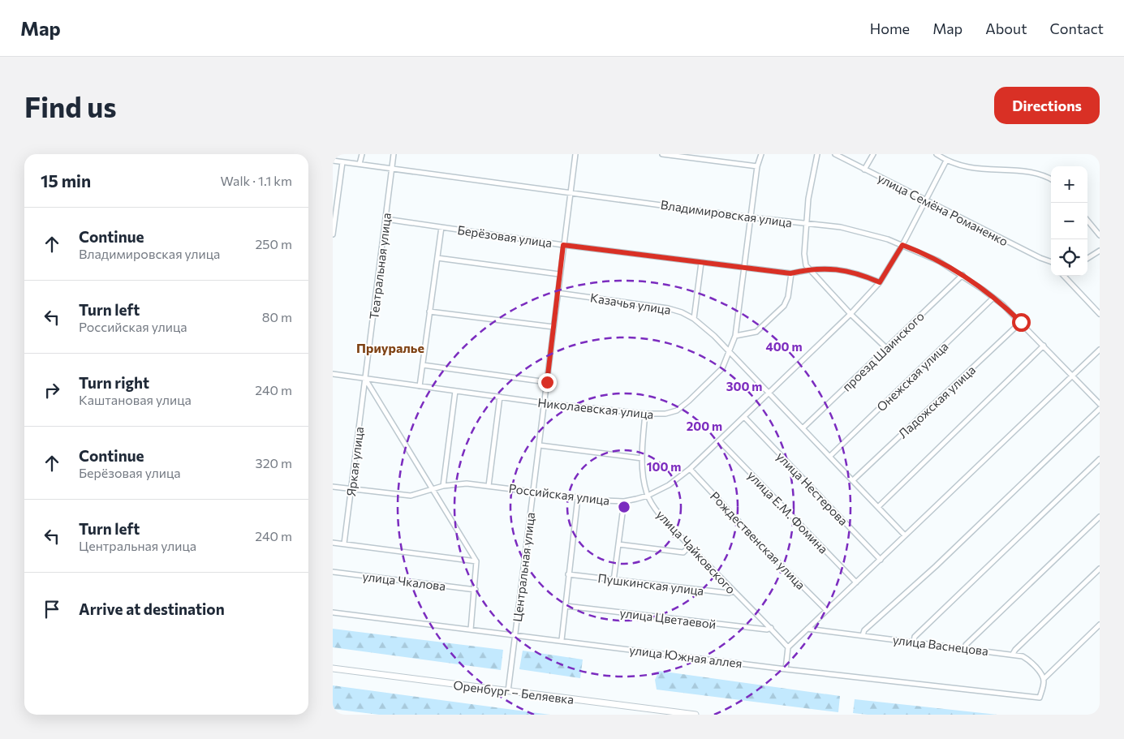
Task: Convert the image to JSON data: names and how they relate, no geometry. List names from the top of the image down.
{
  "streets": {
    "main road": ["Оренбург – Беляевка"],
    "street": [
      "улица Семёна Романенко",
      "Владимировская улица",
      "Берёзовая улица",
      "Театральная улица",
      "Казачья улица",
      "проезд Шаинского",
      "Онежская улица",
      "Ладожская улица",
      "Николаевская улица",
      "Яркая улица",
      "улица Нестерова",
      "Российская улица",
      "улица Е.М. Фомина",
      "Рождественская улица",
      "улица Чайковского",
      "Центральная улица",
      "улица Чкалова",
      "Пушкинская улица",
      "улица Цветаевой",
      "улица Васнецова",
      "улица Южная аллея"
    ]
  },
  "crossings": [
    ["улица Семёна Романенко", "Российская улица"],
    ["Владимировская улица", "Театральная улица"],
    ["Владимировская улица", "проезд Шаинского"],
    ["Владимировская улица", "Онежская улица"],
    ["Владимировская улица", "Ладожская улица"],
    ["Владимировская улица", "Николаевская улица"],
    ["Владимировская улица", "Российская улица"],
    ["Владимировская улица", "Центральная улица"],
    ["Берёзовая улица", "Театральная улица"],
    ["Берёзовая улица", "Николаевская улица"],
    ["Берёзовая улица", "Центральная улица"],
    ["Театральная улица", "Николаевская улица"],
    ["Театральная улица", "Яркая улица"],
    ["Казачья улица", "Николаевская улица"],
    ["Казачья улица", "Российская улица"],
    ["Казачья улица", "Центральная улица"],
    ["Николаевская улица", "Яркая улица"],
    ["Николаевская улица", "улица Чайковского"],
    ["Николаевская улица", "Центральная улица"],
    ["Яркая улица", "Российская улица"],
    ["улица Нестерова", "Российская улица"],
    ["Российская улица", "улица Е.М. Фомина"],
    ["Российская улица", "Рождественская улица"],
    ["Российская улица", "улица Чайковского"],
    ["Российская улица", "Центральная улица"],
    ["улица Чайковского", "Пушкинская улица"],
    ["улица Чайковского", "улица Цветаевой"],
    ["Центральная улица", "улица Южная аллея"],
    ["Центральная улица", "Оренбург – Беляевка"],
    ["улица Васнецова", "улица Южная аллея"]
  ],
  "districts": ["Приуралье"],
  "page": {
    "header": "Map",
    "nav": [
      "Home",
      "Map",
      "About",
      "Contact"
    ],
    "buttons": "Directions",
    "title": "Find us",
    "heading": ["15 min", "Walk · 1.1 km"],
    "map_buttons": ["+", "−"],
    "list": [
      ["Continue", "Владимировская улица", "250 m"],
      ["Turn left", "Российская улица", "80 m"],
      ["Turn right", "Каштановая улица", "240 m"],
      ["Continue", "Берёзовая улица", "320 m"],
      ["Turn left", "Центральная улица", "240 m"],
      "Arrive at destination"
    ]
  },
  "rings": [
    "400 m",
    "300 m",
    "200 m",
    "100 m"
  ]
}
